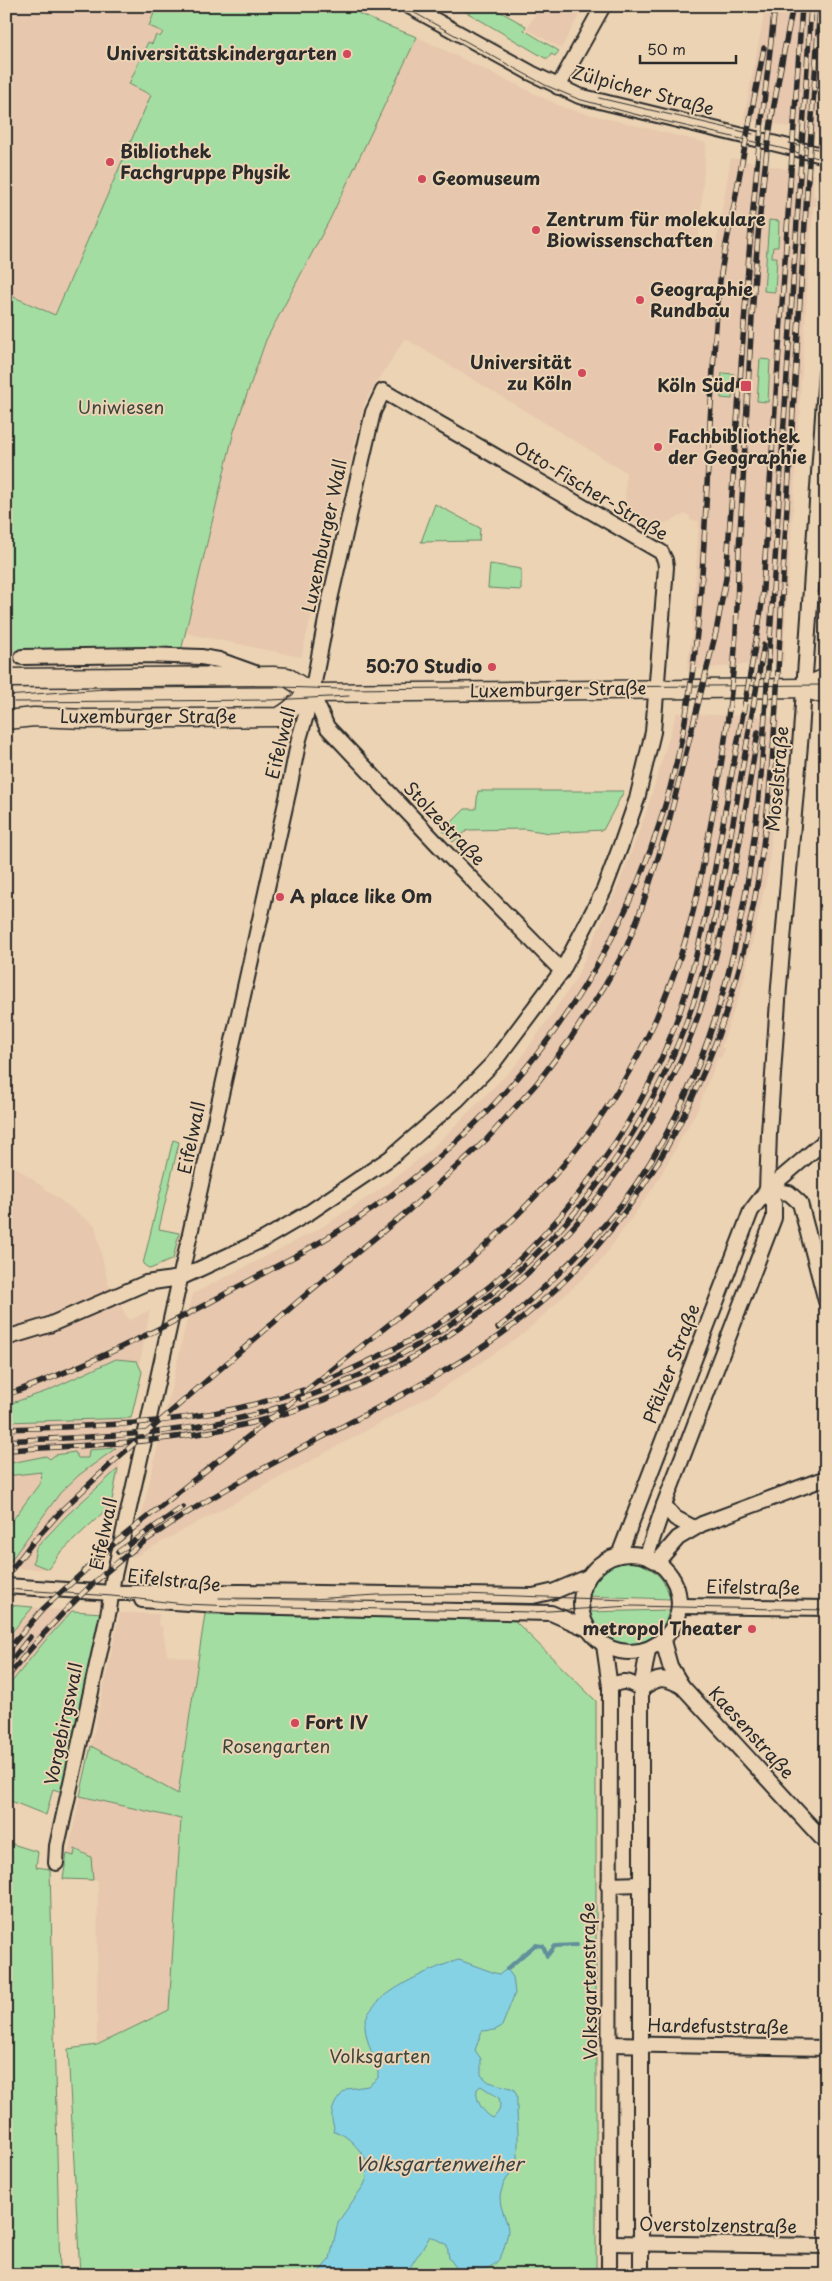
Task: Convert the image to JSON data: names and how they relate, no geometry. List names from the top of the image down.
{
  "streets": {
    "main road": ["Luxemburger Straße"],
    "street": [
      "Zülpicher Straße",
      "Otto-Fischer-Straße",
      "Luxemburger Wall",
      "Eifelwall",
      "Moselstraße",
      "Stolzestraße",
      "Pfälzer Straße",
      "Eifelstraße",
      "Vorgebirgswall",
      "Kaesenstraße",
      "Volksgartenstraße",
      "Hardefuststraße",
      "Overstolzenstraße"
    ]
  },
  "crossings": [
    ["Otto-Fischer-Straße", "Luxemburger Wall"],
    ["Otto-Fischer-Straße", "Luxemburger Straße"],
    ["Otto-Fischer-Straße", "Eifelwall"],
    ["Otto-Fischer-Straße", "Stolzestraße"],
    ["Luxemburger Wall", "Luxemburger Straße"],
    ["Luxemburger Wall", "Eifelwall"],
    ["Luxemburger Wall", "Stolzestraße"],
    ["Luxemburger Straße", "Eifelwall"],
    ["Luxemburger Straße", "Moselstraße"],
    ["Luxemburger Straße", "Stolzestraße"],
    ["Eifelwall", "Stolzestraße"],
    ["Eifelwall", "Eifelstraße"],
    ["Eifelwall", "Vorgebirgswall"],
    ["Moselstraße", "Pfälzer Straße"],
    ["Pfälzer Straße", "Eifelstraße"],
    ["Pfälzer Straße", "Kaesenstraße"],
    ["Pfälzer Straße", "Volksgartenstraße"],
    ["Eifelstraße", "Vorgebirgswall"],
    ["Eifelstraße", "Kaesenstraße"],
    ["Eifelstraße", "Volksgartenstraße"],
    ["Kaesenstraße", "Volksgartenstraße"],
    ["Volksgartenstraße", "Hardefuststraße"],
    ["Volksgartenstraße", "Overstolzenstraße"]
  ],
  "water": ["Volksgartenweiher"],
  "parks": ["Uniwiesen", "Rosengarten", "Volksgarten"],
  "places": {
    "other": [
      "Universitätskindergarten",
      "Bibliothek Fachgruppe Physik",
      "Geomuseum",
      "Zentrum für molekulare Biowissenschaften",
      "Geographie Rundbau",
      "Universität zu Köln",
      "Fachbibliothek der Geographie",
      "50:70 Studio",
      "A place like Om",
      "metropol Theater",
      "Fort IV"
    ],
    "transit": ["Köln Süd"]
  },
  "scale_bar": "50 m"
}
